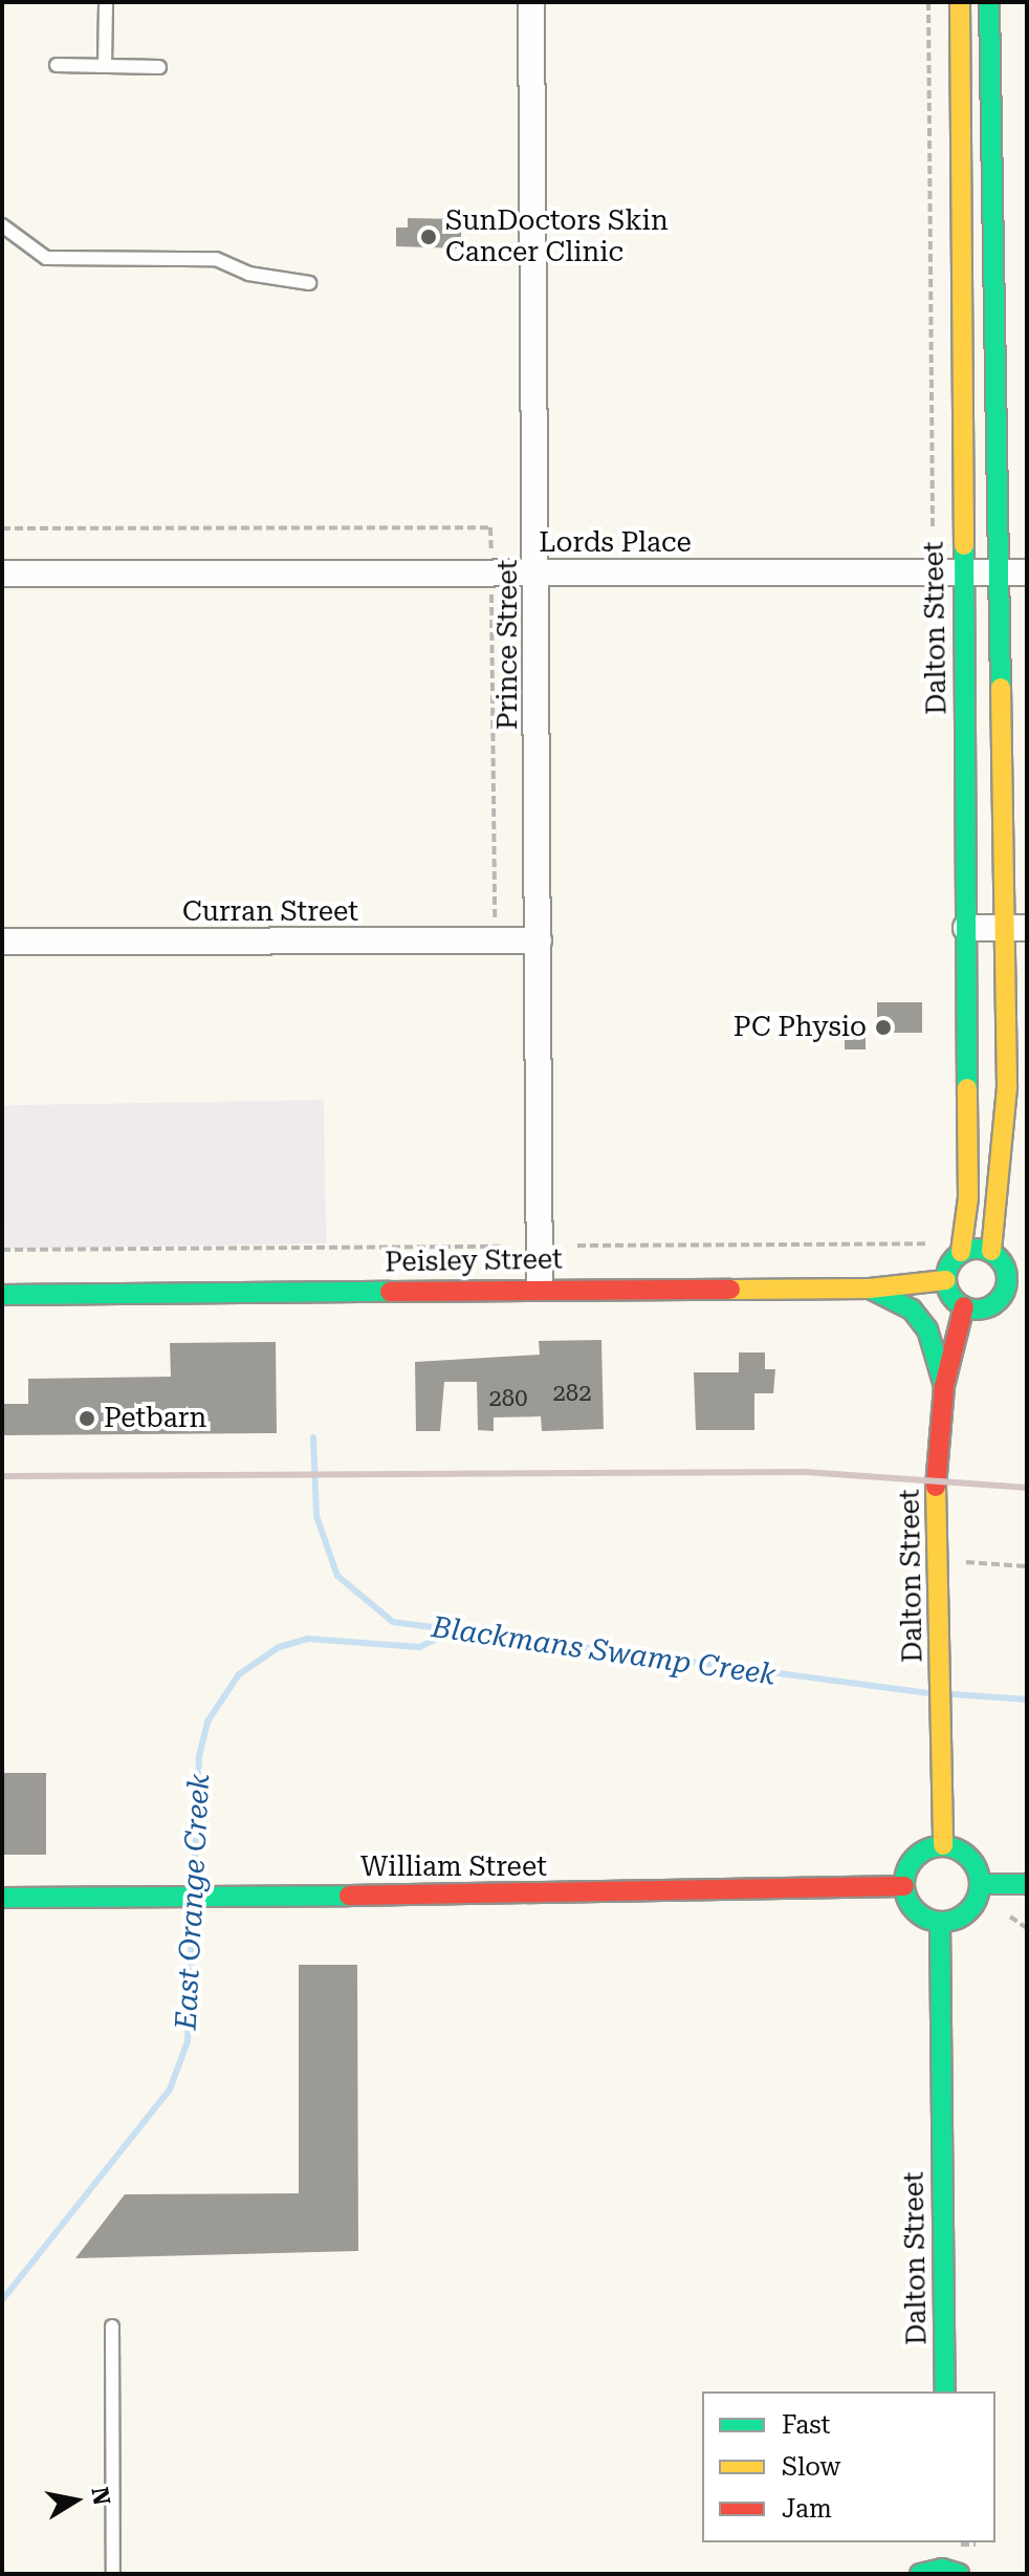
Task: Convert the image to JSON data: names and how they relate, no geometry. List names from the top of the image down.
{
  "streets": {
    "main road": ["Dalton Street", "Peisley Street", "William Street"],
    "street": ["Lords Place", "Prince Street", "Curran Street"]
  },
  "crossings": [
    ["Lords Place", "Dalton Street"],
    ["Lords Place", "Prince Street"],
    ["Dalton Street", "Peisley Street"],
    ["Dalton Street", "William Street"],
    ["Prince Street", "Curran Street"],
    ["Prince Street", "Peisley Street"]
  ],
  "water": ["Blackmans Swamp Creek", "East Orange Creek"],
  "places": ["SunDoctors Skin Cancer Clinic", "PC Physio", "Petbarn"],
  "house_numbers": ["282", "280"],
  "legend": ["Fast", "Slow", "Jam"],
  "north": "right"
}
